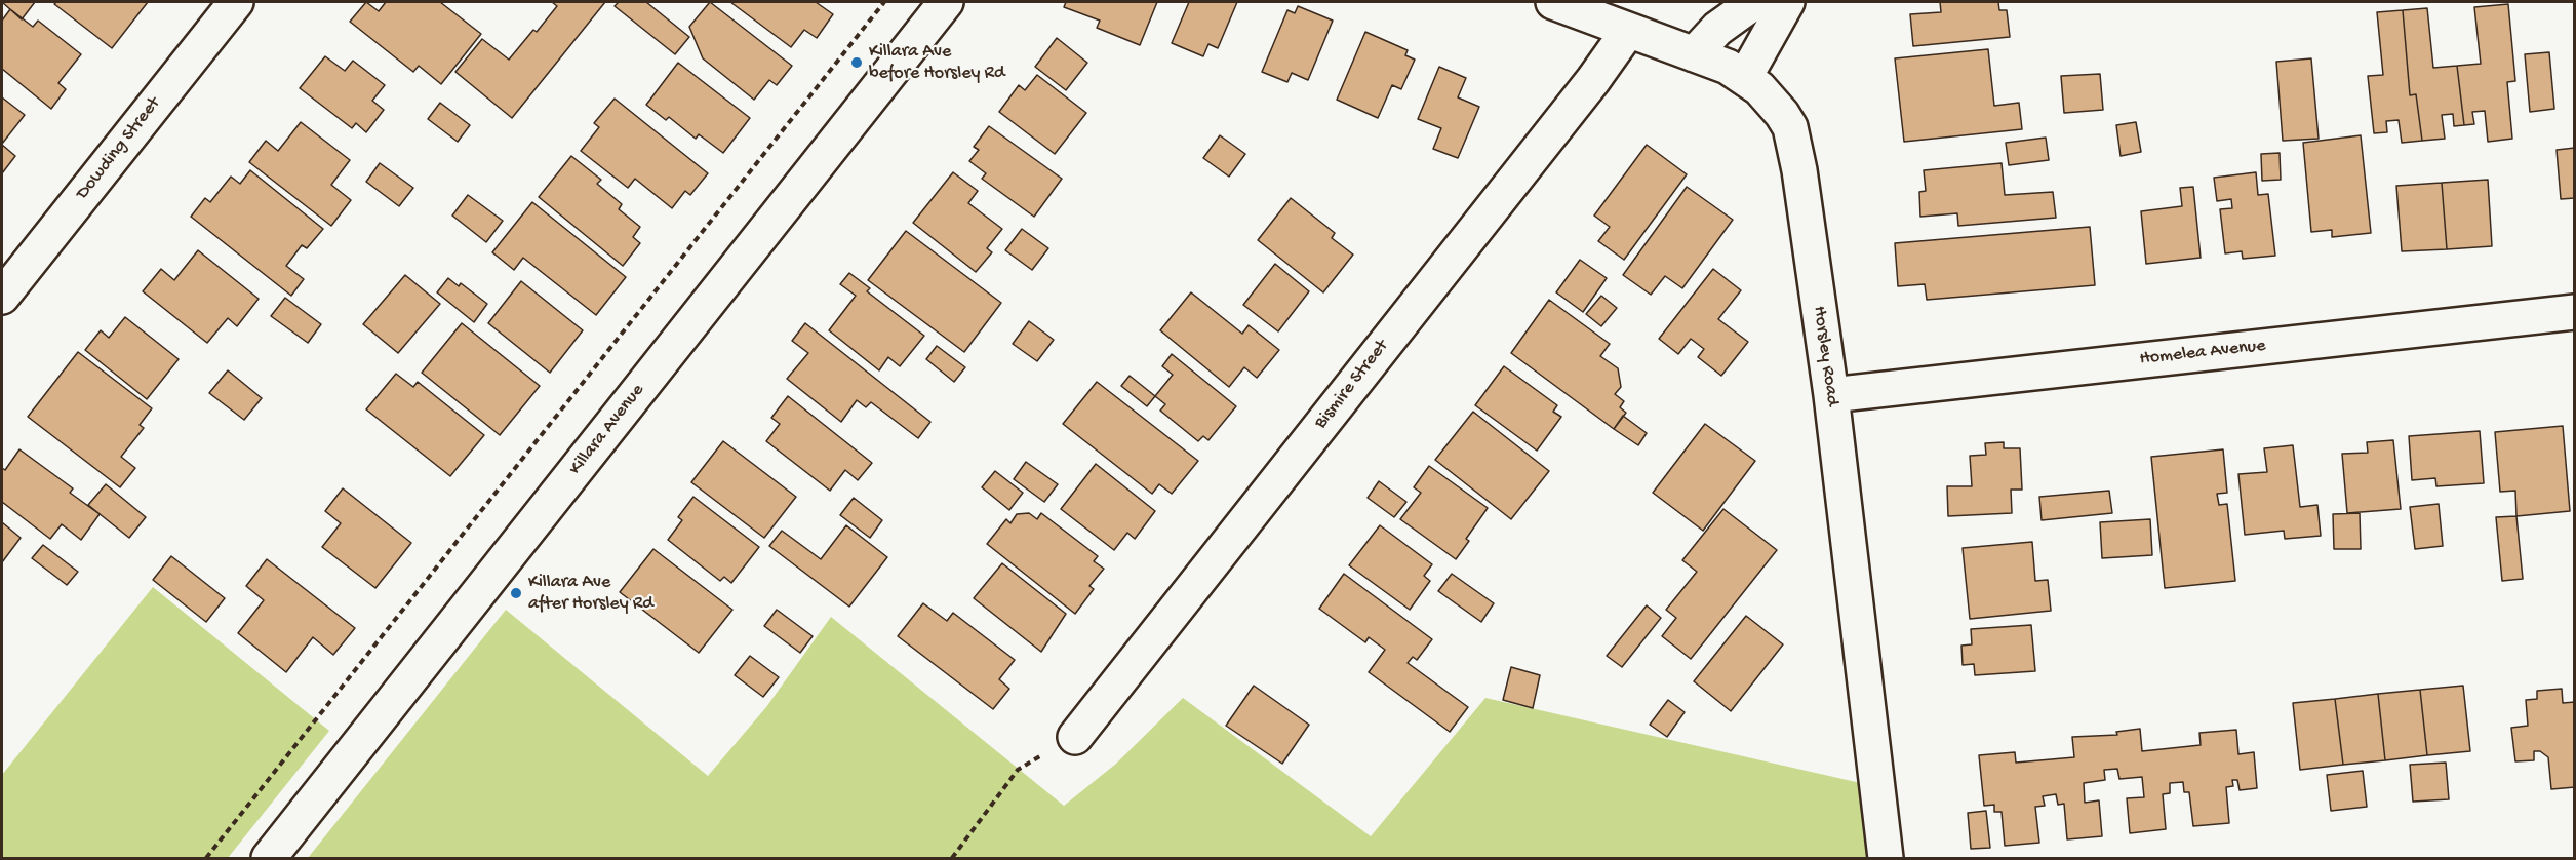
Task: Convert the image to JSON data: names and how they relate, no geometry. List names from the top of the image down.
{
  "streets": {
    "street": [
      "Dowding Street",
      "Homelea Avenue",
      "Horsley Road",
      "Bismire Street",
      "Killara Avenue"
    ]
  },
  "crossings": [
    ["Homelea Avenue", "Horsley Road"],
    ["Horsley Road", "Bismire Street"]
  ],
  "places": ["Killara Ave before Horsley Rd", "Killara Ave after Horsley Rd"]
}
